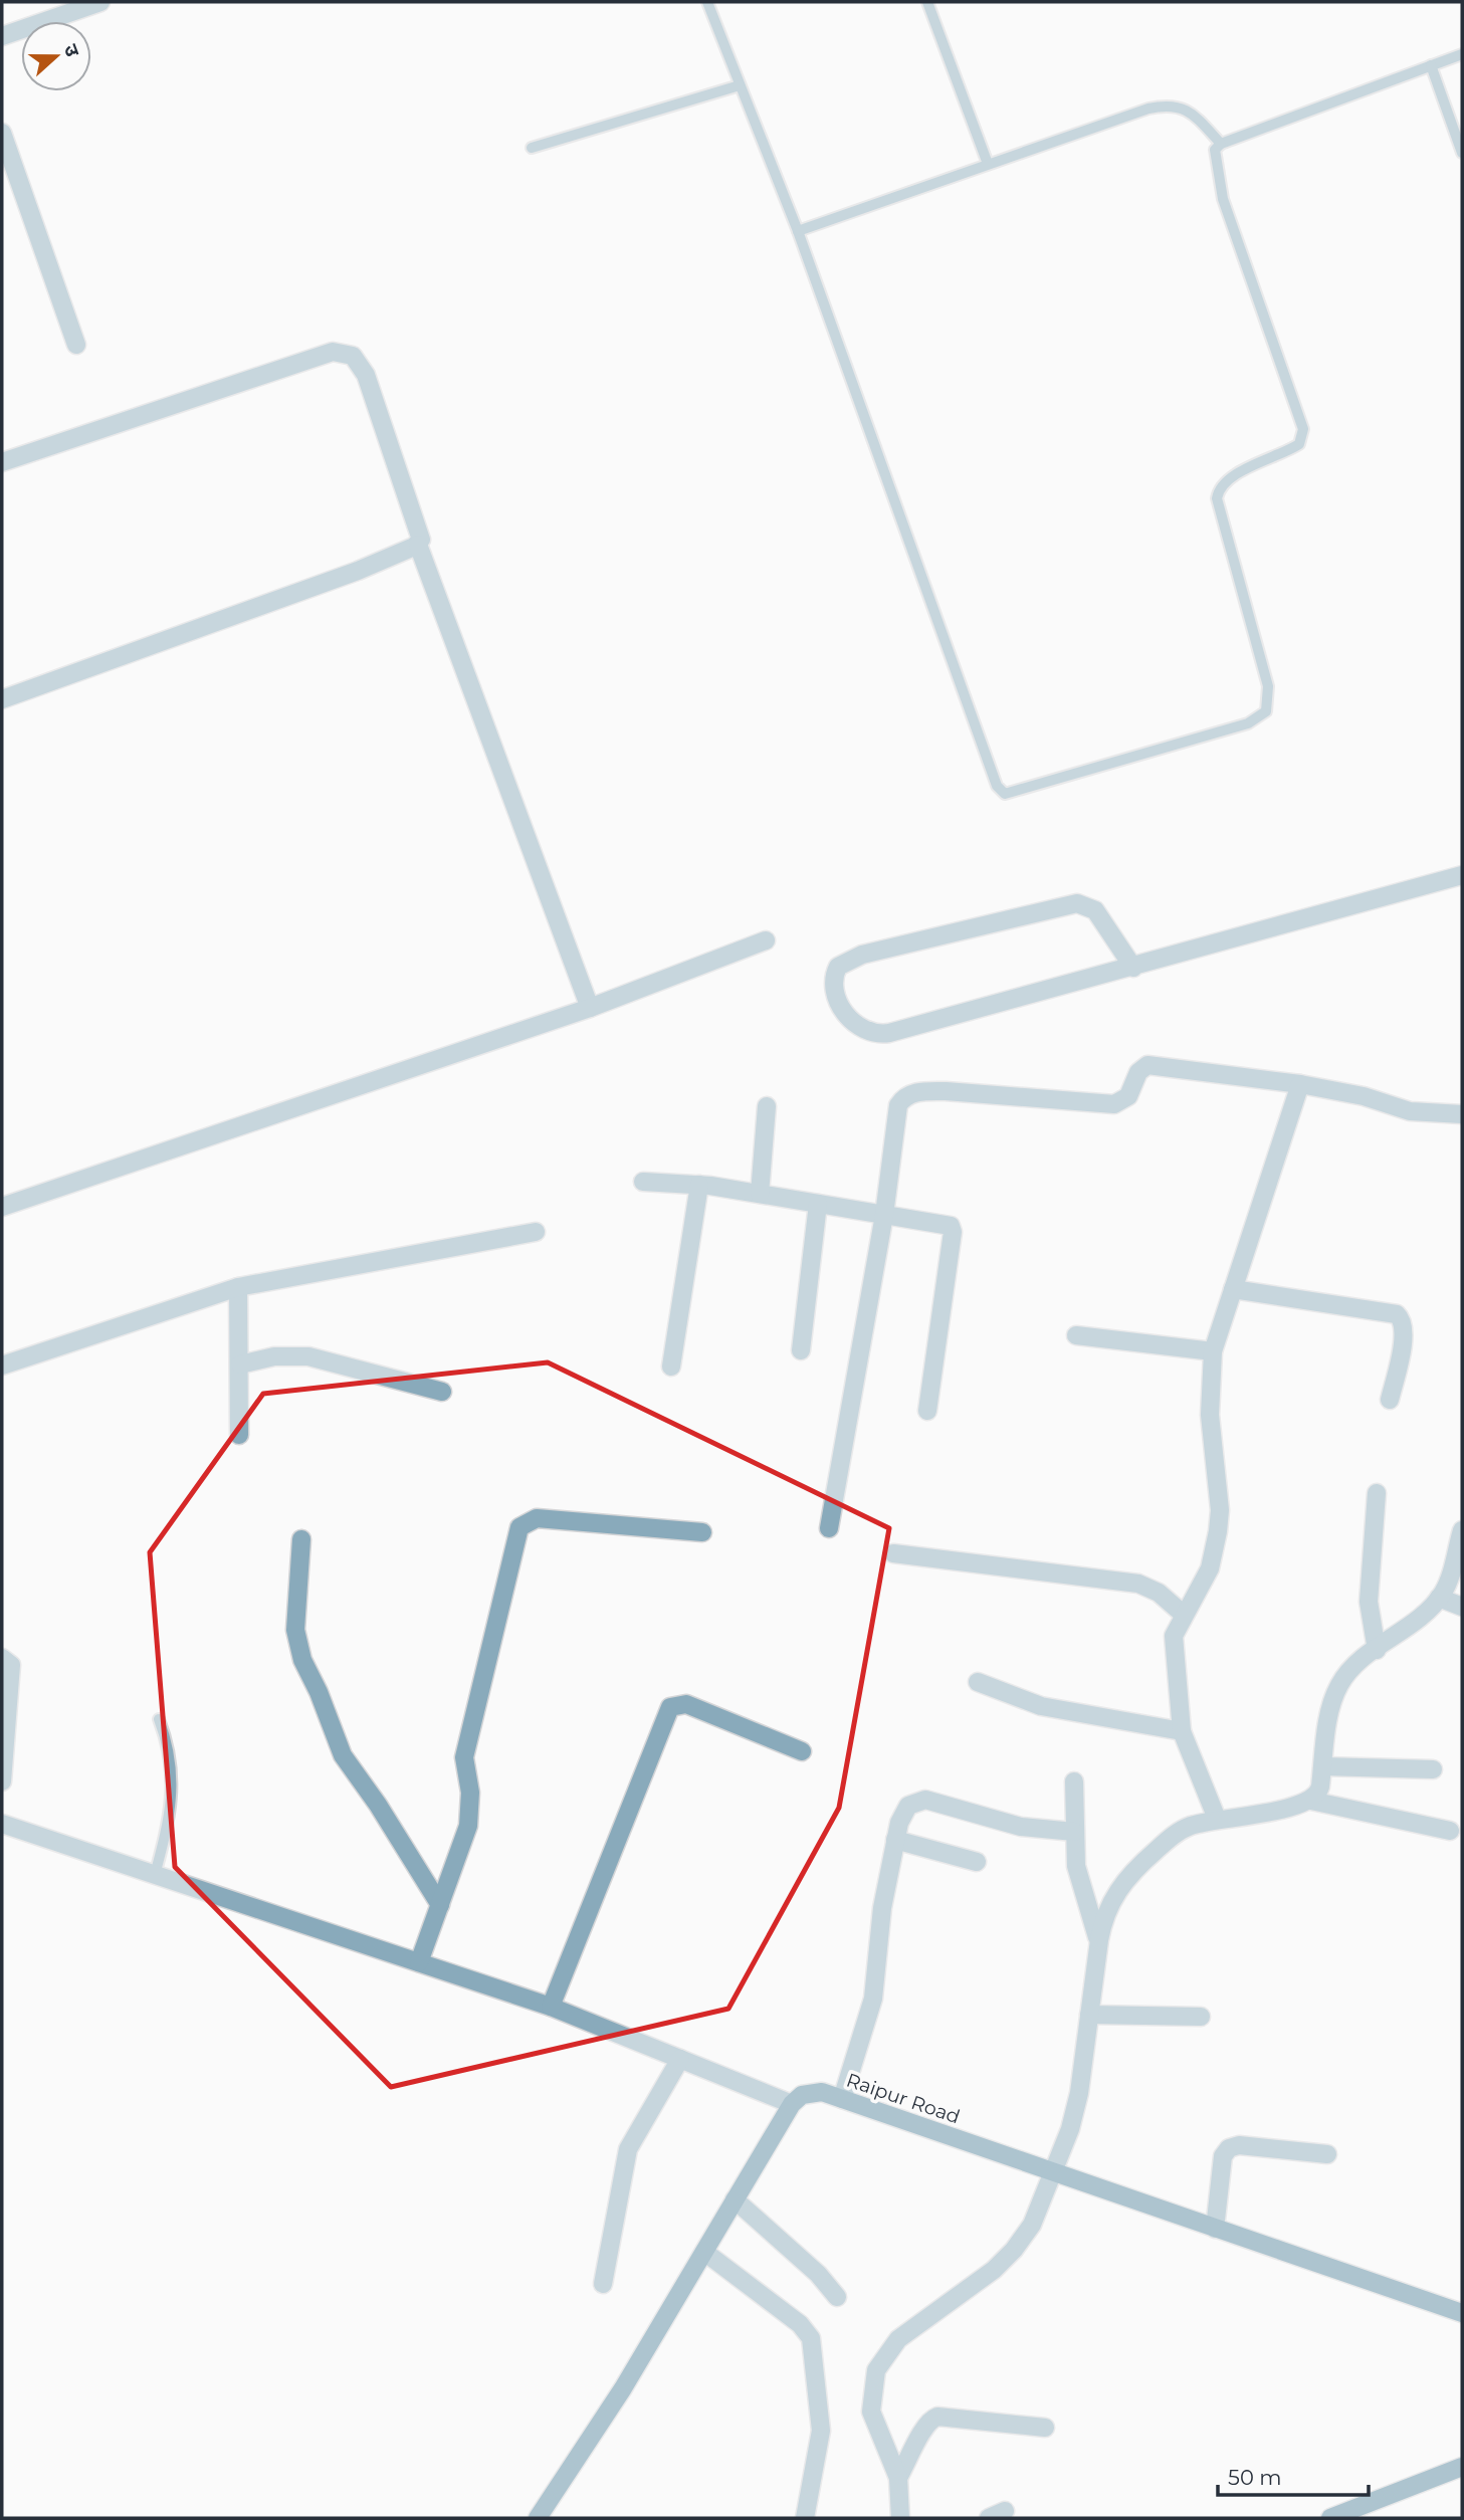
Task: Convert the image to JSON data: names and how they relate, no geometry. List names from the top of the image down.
{
  "streets": {
    "main road": ["Raipur Road"]
  },
  "scale_bar": "50 m",
  "north": "right"
}
